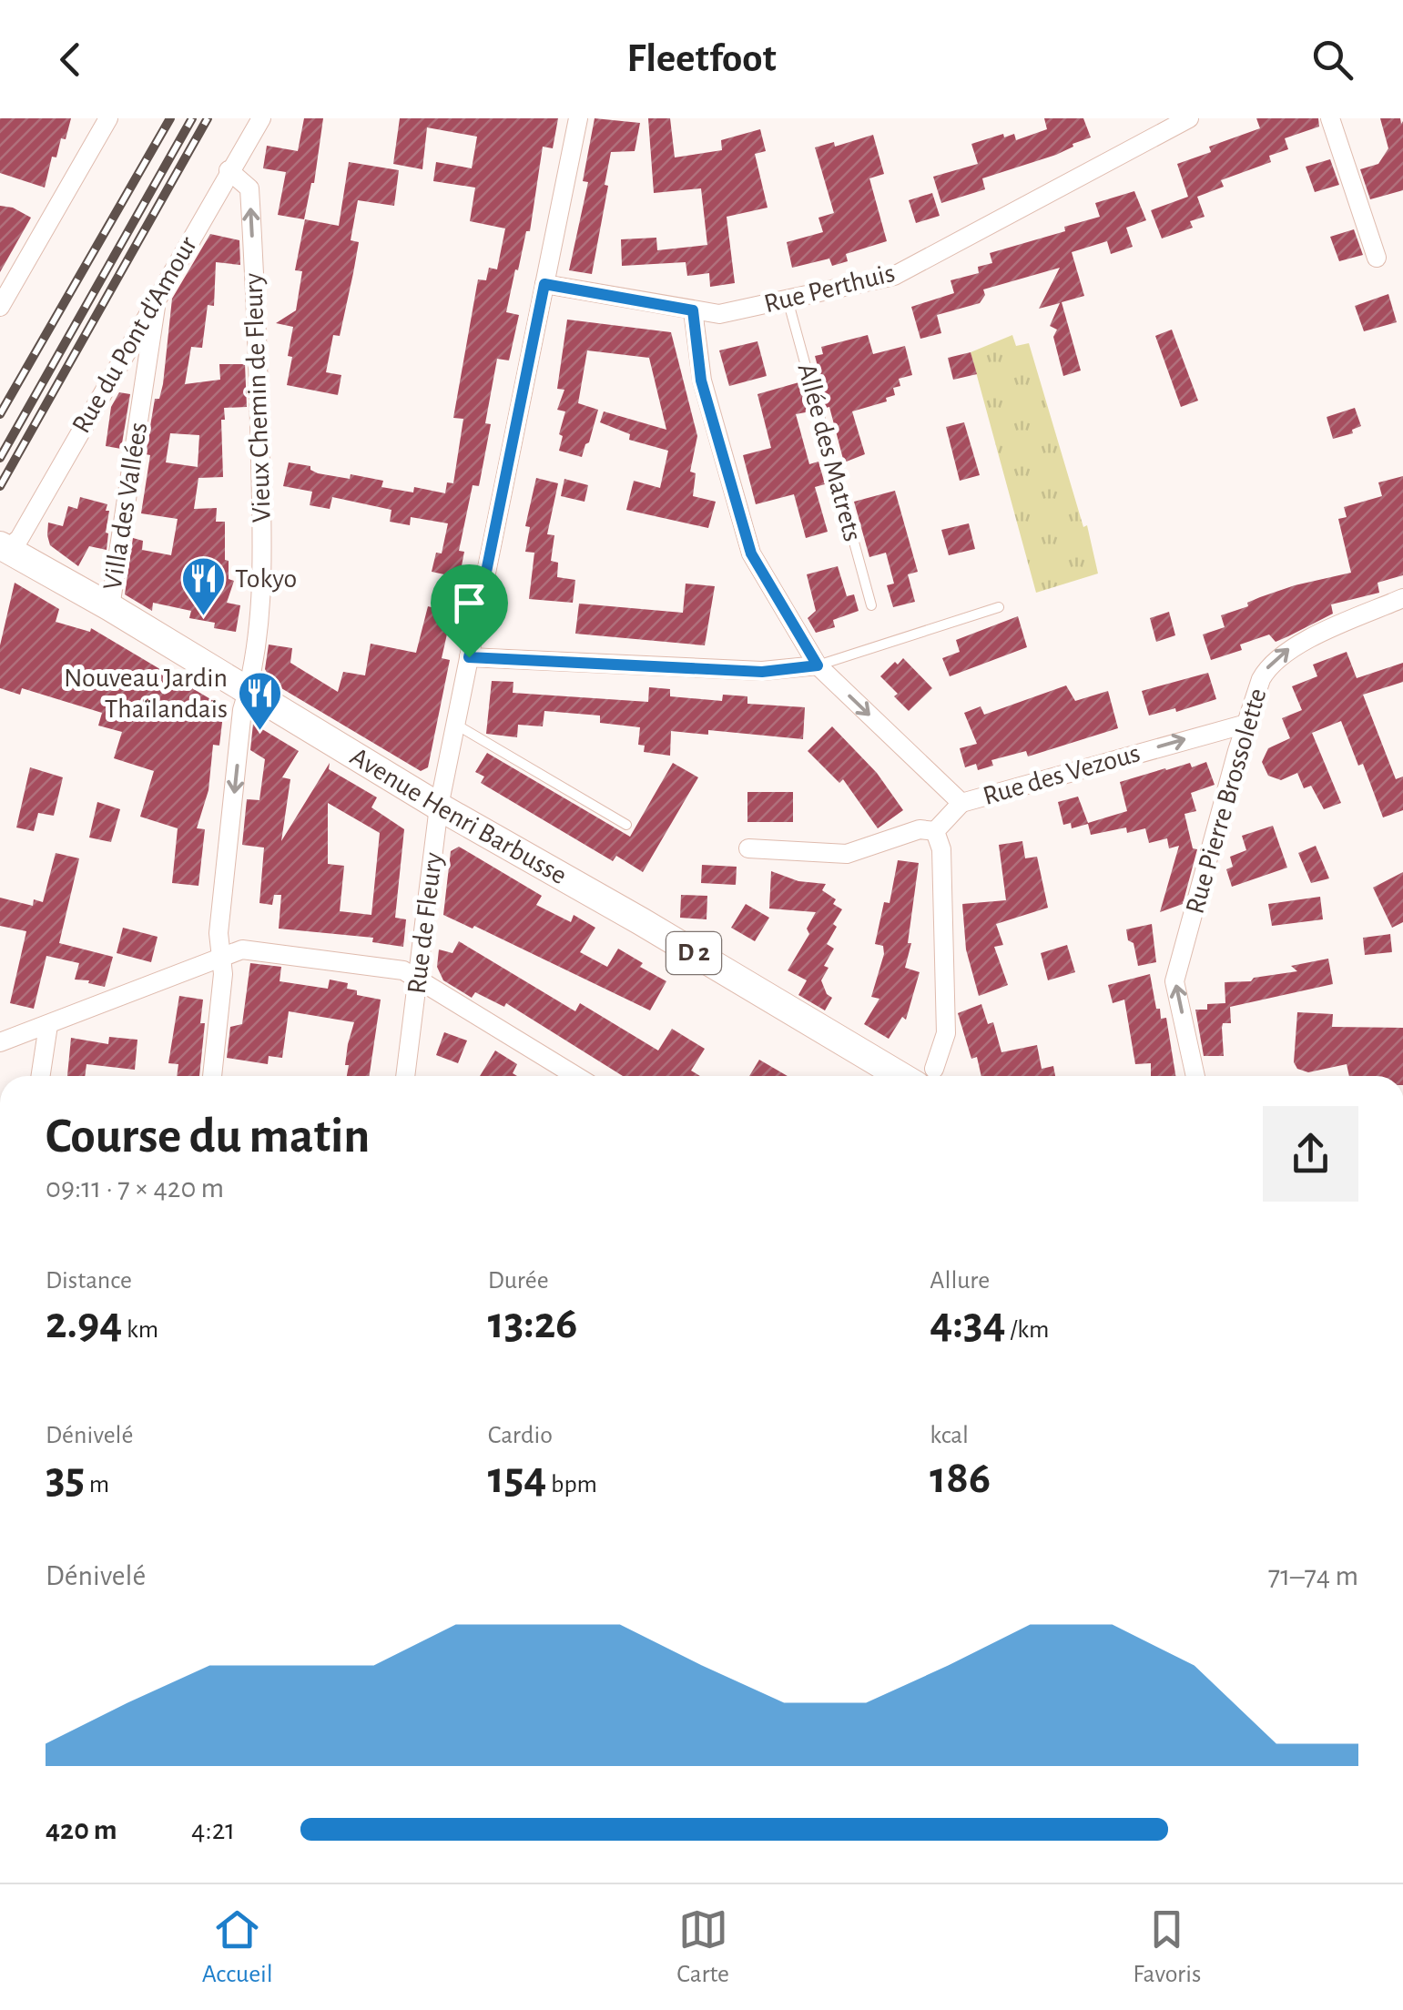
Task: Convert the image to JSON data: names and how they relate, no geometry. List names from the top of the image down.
{
  "streets": {
    "main road": ["Avenue Henri Barbusse", "D 2"],
    "street": [
      "Rue Perthuis",
      "Rue du Pont d'Amour",
      "Vieux Chemin de Fleury",
      "Villa des Vallées",
      "Rue des Vezous",
      "Rue Pierre Brossolette",
      "Rue de Fleury"
    ],
    "lane": ["Allée des Matrets"]
  },
  "crossings": [
    ["Rue Perthuis", "Allée des Matrets"],
    ["Rue Perthuis", "Rue des Vezous"],
    ["Rue Perthuis", "Rue de Fleury"],
    ["Rue du Pont d'Amour", "Vieux Chemin de Fleury"],
    ["Rue du Pont d'Amour", "Villa des Vallées"],
    ["Rue du Pont d'Amour", "Avenue Henri Barbusse"],
    ["Vieux Chemin de Fleury", "Avenue Henri Barbusse"],
    ["Villa des Vallées", "Avenue Henri Barbusse"],
    ["Rue des Vezous", "Rue Pierre Brossolette"],
    ["Avenue Henri Barbusse", "Rue de Fleury"]
  ],
  "one_way": ["Rue Pierre Brossolette"],
  "places": {
    "restaurant": ["Tokyo", "Nouveau Jardin Thaïlandais"]
  },
  "page": {
    "header": "Fleetfoot",
    "heading": ["Course du matin", "09:11 · 7 × 420 m"],
    "stats": [
      ["Distance", "2.94 km"],
      ["Durée", "13:26"],
      ["Allure", "4:34 /km"],
      ["Dénivelé", "35 m"],
      ["Cardio", "154 bpm"],
      ["kcal", "186"]
    ],
    "chart": ["Dénivelé", "71–74 m"],
    "list": [
      {
        "name": "420 m",
        "note": "4:21"
      }
    ],
    "tabs": ["Accueil", "Carte", "Favoris"]
  }
}
